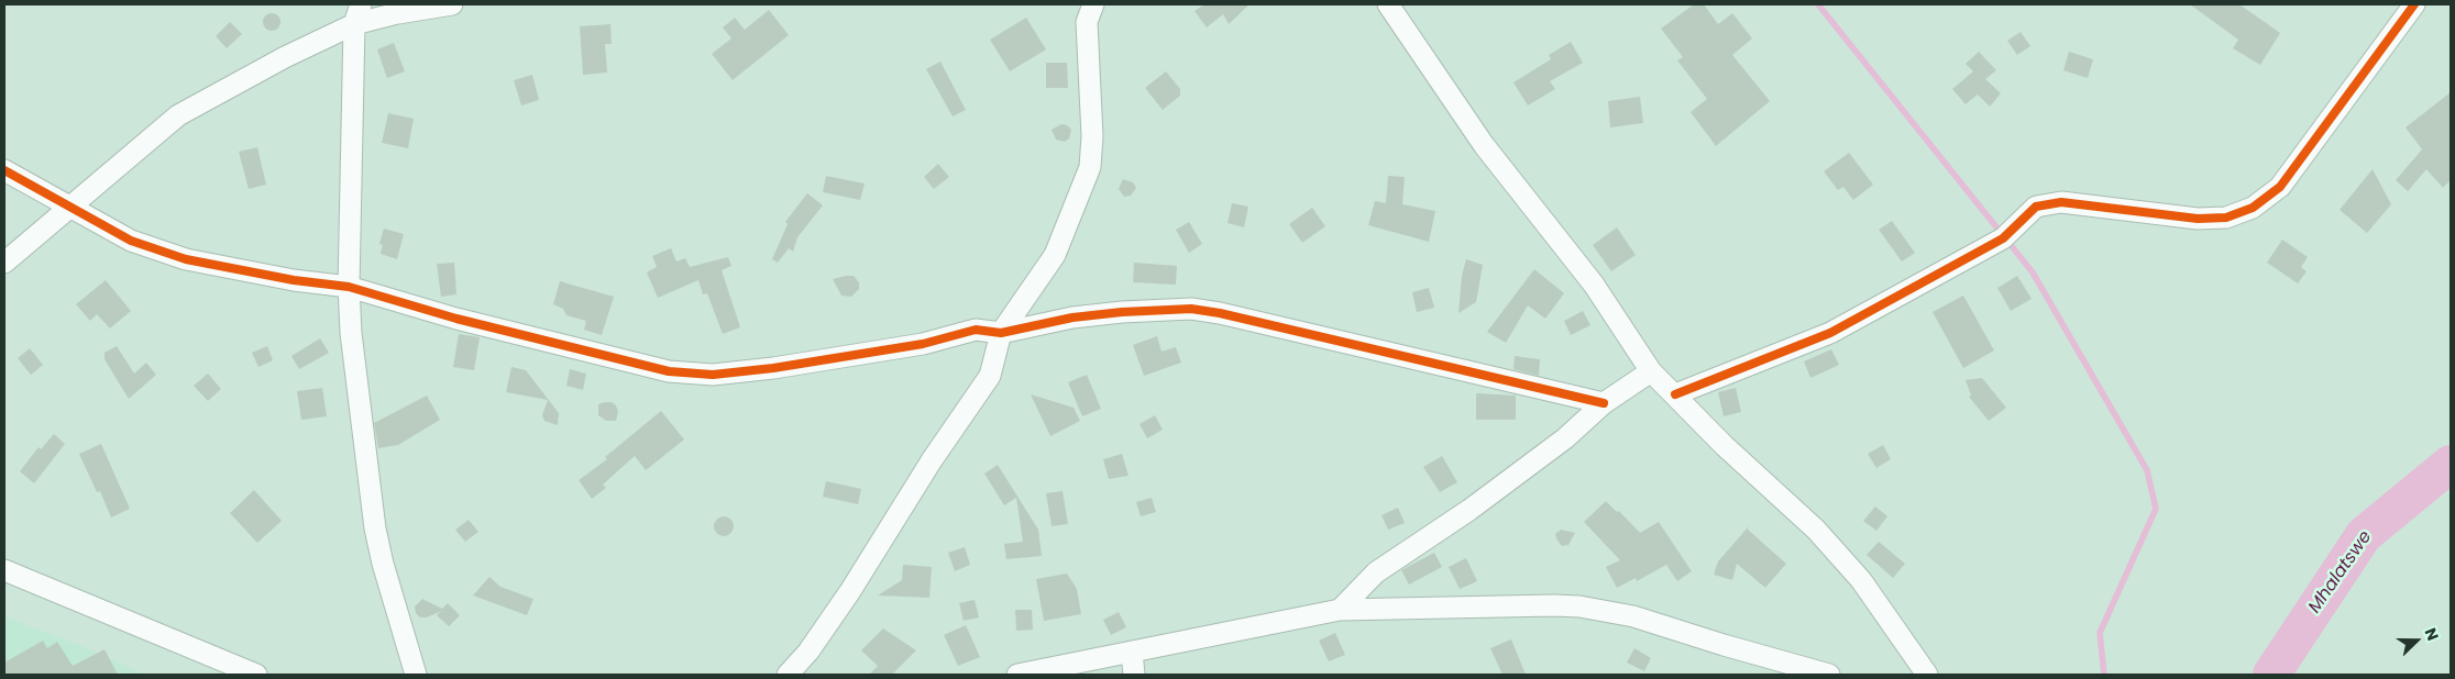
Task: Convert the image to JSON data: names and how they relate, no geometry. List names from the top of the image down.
{
  "water": ["Mhalatswe"],
  "north": "right"
}
